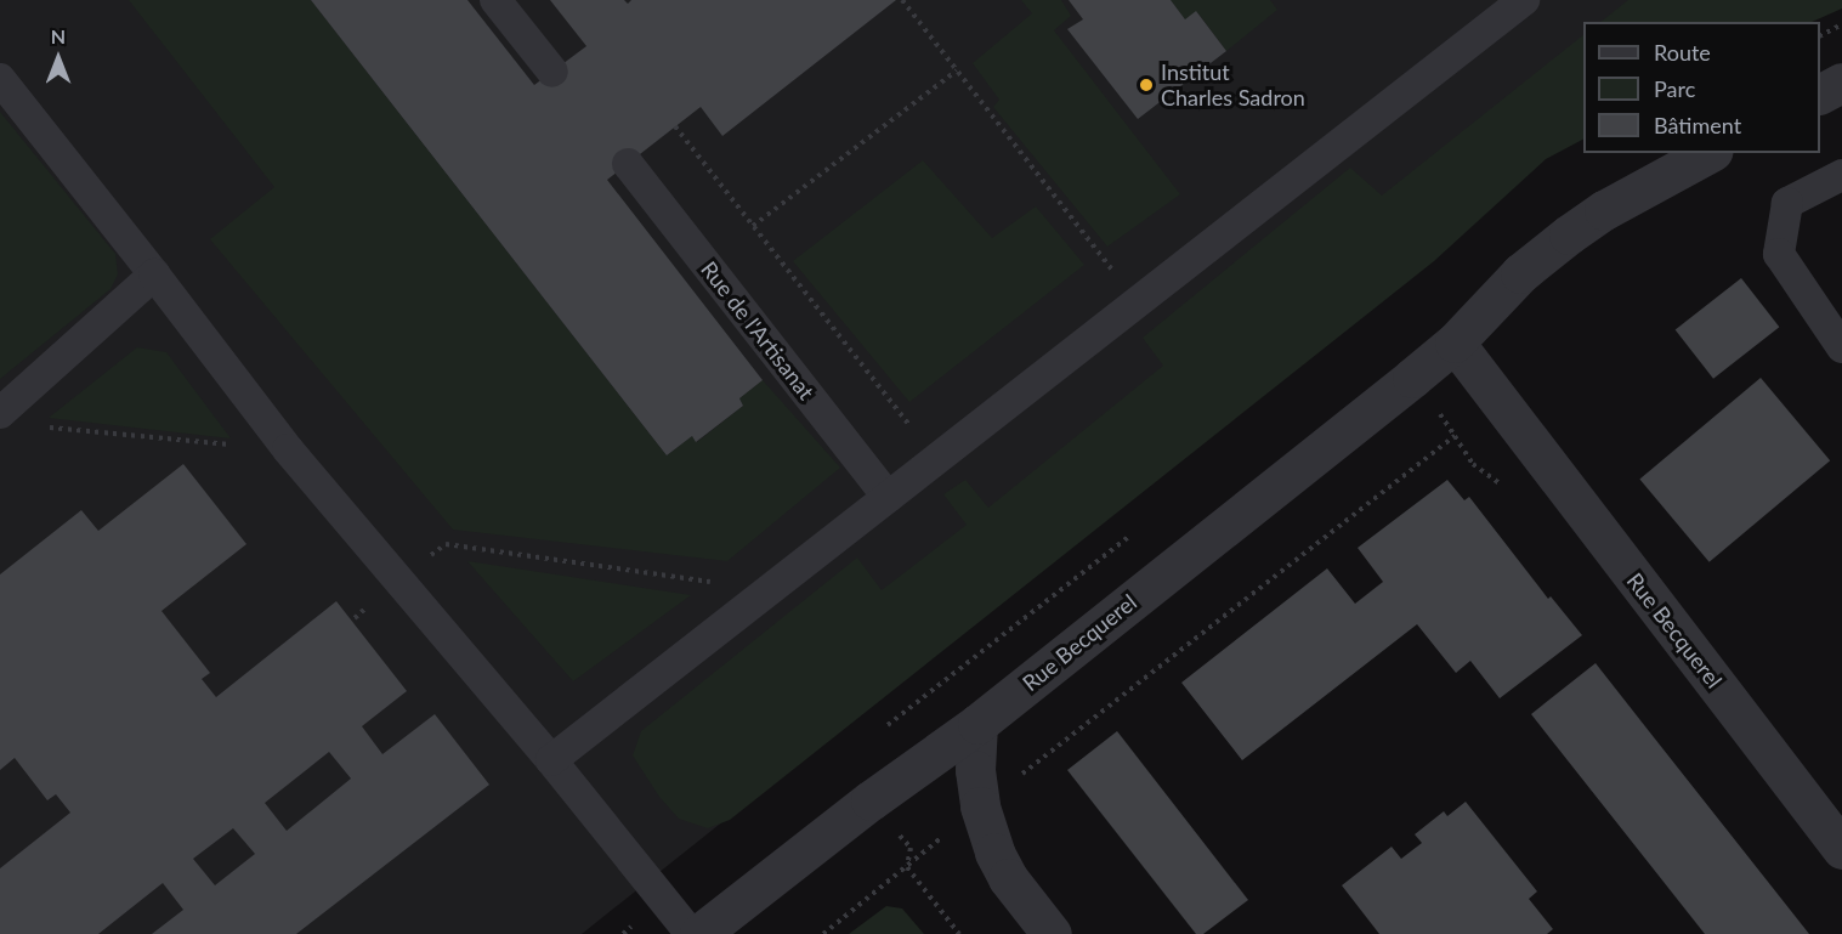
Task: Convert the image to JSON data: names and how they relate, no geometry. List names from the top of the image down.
{
  "streets": {
    "street": ["Rue Becquerel"],
    "lane": ["Rue de l'Artisanat"]
  },
  "places": ["Institut Charles Sadron"],
  "legend": ["Route", "Parc", "Bâtiment"],
  "north": "top"
}
